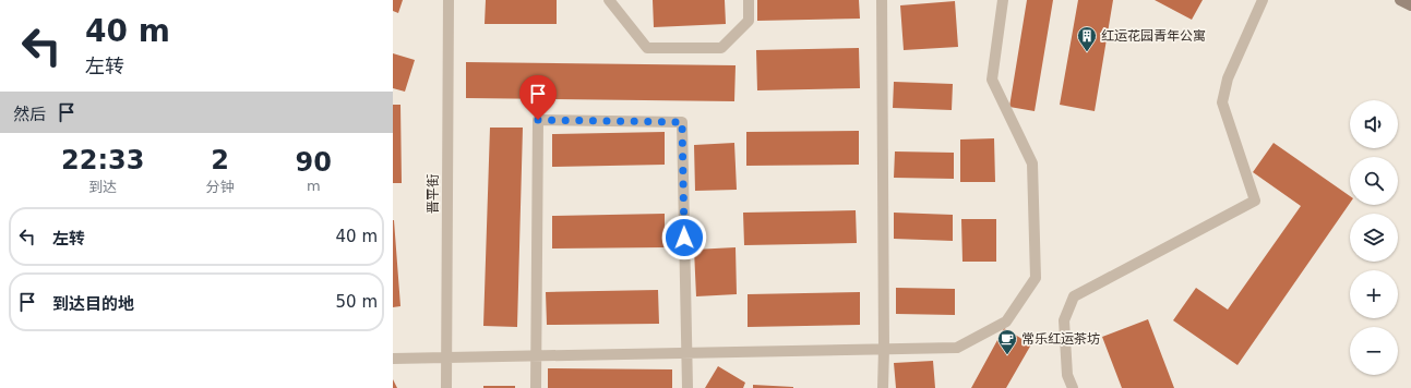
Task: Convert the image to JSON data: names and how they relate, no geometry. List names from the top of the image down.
{
  "streets": {
    "street": ["晋平街"]
  },
  "places": {
    "building": ["红运花园青年公寓"],
    "cafe": ["常乐红运茶坊"]
  },
  "page": {
    "turn": ["40 m", "左转"],
    "then": "然后",
    "map_buttons": ["+", "−"],
    "eta": [
      "22:33",
      "到达",
      "2",
      "分钟",
      "90",
      "m"
    ],
    "list": [
      {
        "name": "左转",
        "value": "40 m"
      },
      {
        "name": "到达目的地",
        "value": "50 m"
      }
    ]
  }
}
